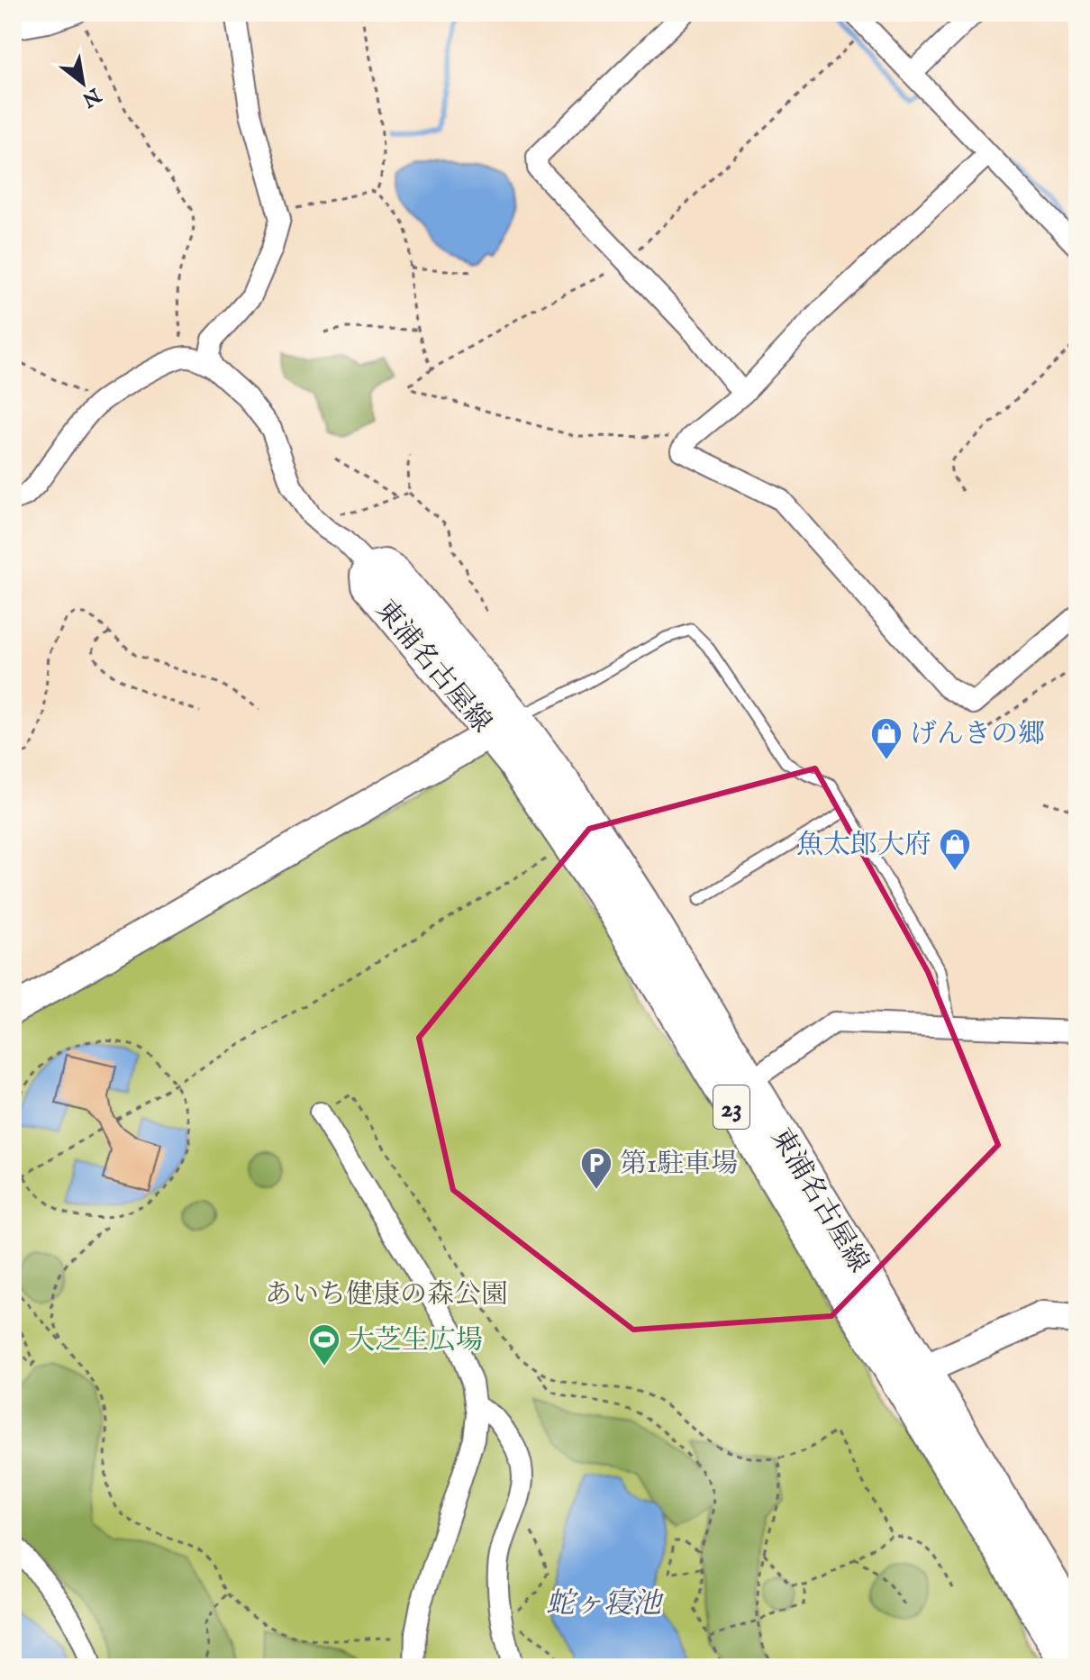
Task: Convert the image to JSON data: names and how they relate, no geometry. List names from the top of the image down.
{
  "streets": {
    "main road": ["東浦名古屋線", "23"]
  },
  "water": ["蛇ヶ寝池"],
  "parks": ["あいち健康の森公園"],
  "places": {
    "shop": ["げんきの郷", "魚太郎大府"],
    "parking": ["第1駐車場"],
    "sports": ["大芝生広場"]
  },
  "north": "bottom right"
}
